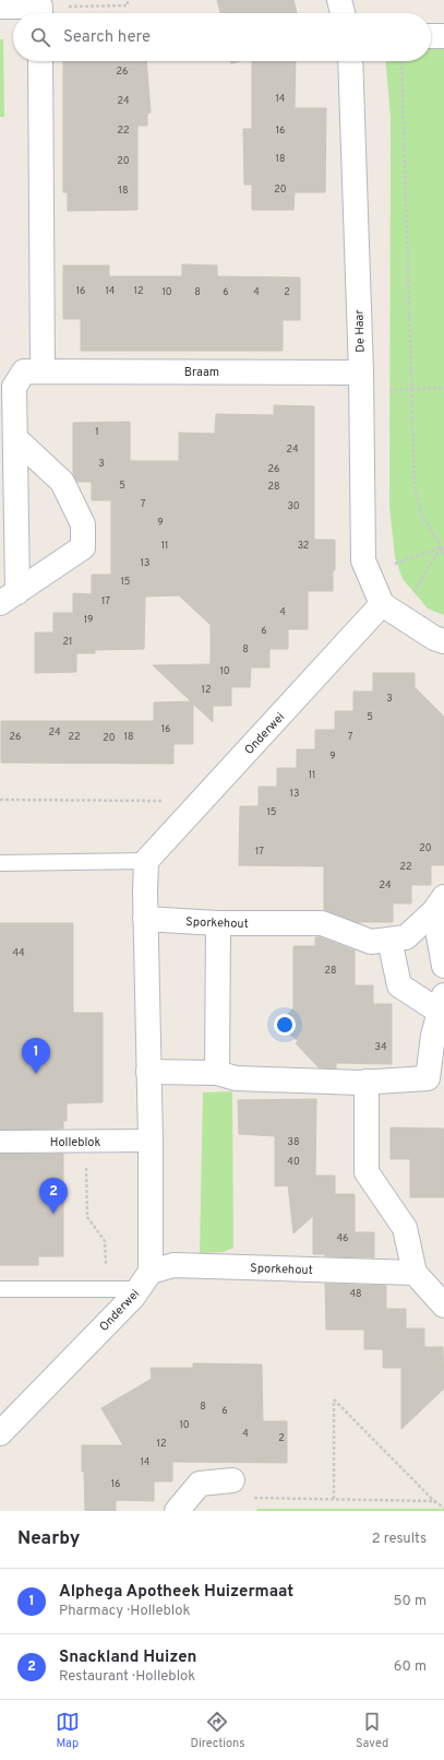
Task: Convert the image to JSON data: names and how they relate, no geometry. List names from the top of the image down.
{
  "streets": {
    "street": [
      "De Haar",
      "Braam",
      "Onderwei",
      "Sporkehout",
      "Holleblok"
    ]
  },
  "crossings": [
    ["De Haar", "Braam"],
    ["De Haar", "Onderwei"],
    ["Onderwei", "Sporkehout"]
  ],
  "house_numbers": [
    "26",
    "14",
    "24",
    "22",
    "16",
    "18",
    "20",
    "20",
    "18",
    "16",
    "14",
    "12",
    "10",
    "8",
    "6",
    "4",
    "2",
    "1",
    "24",
    "3",
    "26",
    "5",
    "28",
    "7",
    "30",
    "9",
    "11",
    "32",
    "13",
    "15",
    "17",
    "4",
    "19",
    "6",
    "21",
    "8",
    "10",
    "12",
    "3",
    "5",
    "16",
    "24",
    "26",
    "22",
    "18",
    "7",
    "20",
    "9",
    "11",
    "13",
    "15",
    "20",
    "17",
    "22",
    "24",
    "44",
    "28",
    "34",
    "38",
    "40",
    "46",
    "48",
    "8",
    "6",
    "10",
    "4",
    "2",
    "12",
    "14",
    "16"
  ],
  "page": {
    "search": "Search here",
    "pins": ["1", "2"],
    "heading": ["Nearby", "2 results"],
    "list": [
      {
        "mark": "1",
        "name": "Alphega Apotheek Huizermaat",
        "note": "Pharmacy · Holleblok",
        "value": "50 m"
      },
      {
        "mark": "2",
        "name": "Snackland Huizen",
        "note": "Restaurant · Holleblok",
        "value": "60 m"
      }
    ],
    "nav": ["Map", "Directions", "Saved"]
  }
}
